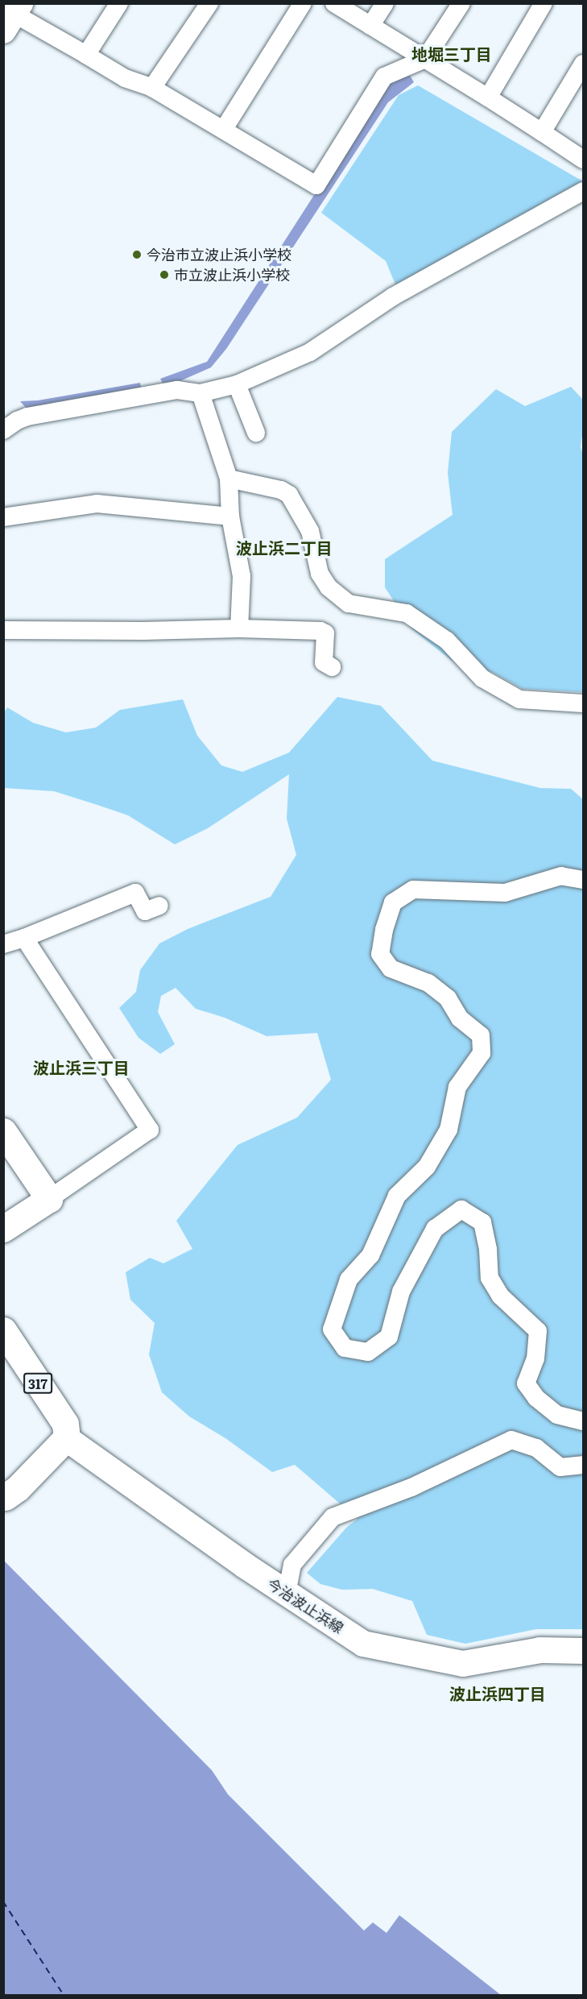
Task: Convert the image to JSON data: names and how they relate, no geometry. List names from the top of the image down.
{
  "streets": {
    "highway": ["317"],
    "main road": ["今治波止浜線"]
  },
  "crossings": [
    ["317", "今治波止浜線"]
  ],
  "districts": [
    "地堀三丁目",
    "波止浜二丁目",
    "波止浜三丁目",
    "波止浜四丁目"
  ],
  "places": ["今治市立波止浜小学校", "市立波止浜小学校"]
}
